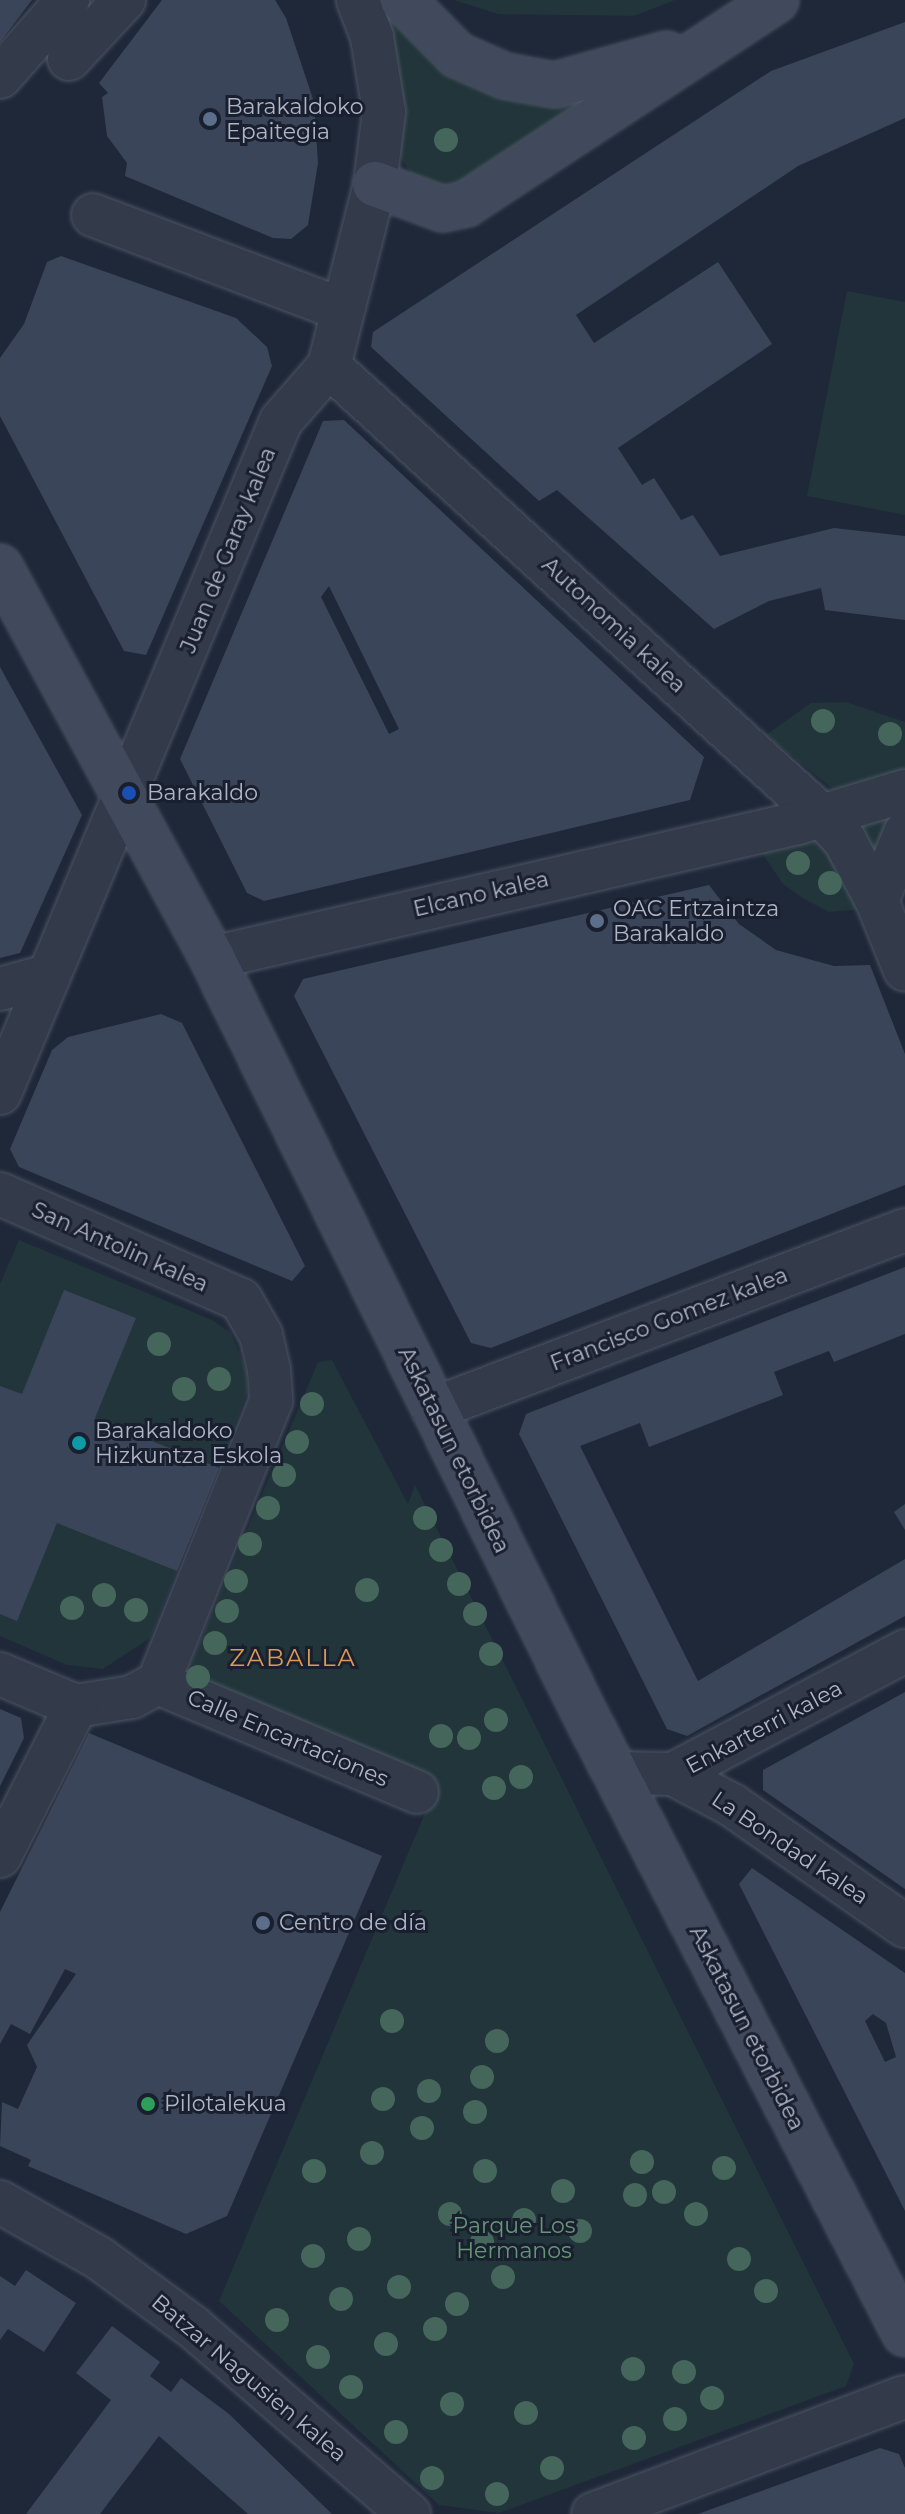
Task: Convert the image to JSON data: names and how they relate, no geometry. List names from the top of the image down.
{
  "streets": {
    "street": [
      "Juan de Garay kalea",
      "Autonomia kalea",
      "Elcano kalea",
      "San Antolin kalea",
      "Francisco Gomez kalea",
      "Askatasun etorbidea",
      "Enkarterri kalea",
      "Calle Encartaciones",
      "La Bondad kalea",
      "Batzar Nagusien kalea"
    ]
  },
  "crossings": [
    ["Juan de Garay kalea", "Autonomia kalea"],
    ["Juan de Garay kalea", "Askatasun etorbidea"],
    ["Autonomia kalea", "Elcano kalea"],
    ["Elcano kalea", "Askatasun etorbidea"],
    ["San Antolin kalea", "Calle Encartaciones"],
    ["Francisco Gomez kalea", "Askatasun etorbidea"],
    ["Askatasun etorbidea", "Enkarterri kalea"],
    ["Enkarterri kalea", "La Bondad kalea"]
  ],
  "districts": ["ZABALLA"],
  "parks": ["Parque Los Hermanos"],
  "places": [
    "Barakaldoko Epaitegia",
    "Barakaldo",
    "OAC Ertzaintza Barakaldo",
    "Barakaldoko Hizkuntza Eskola",
    "Centro de día",
    "Pilotalekua"
  ]
}
